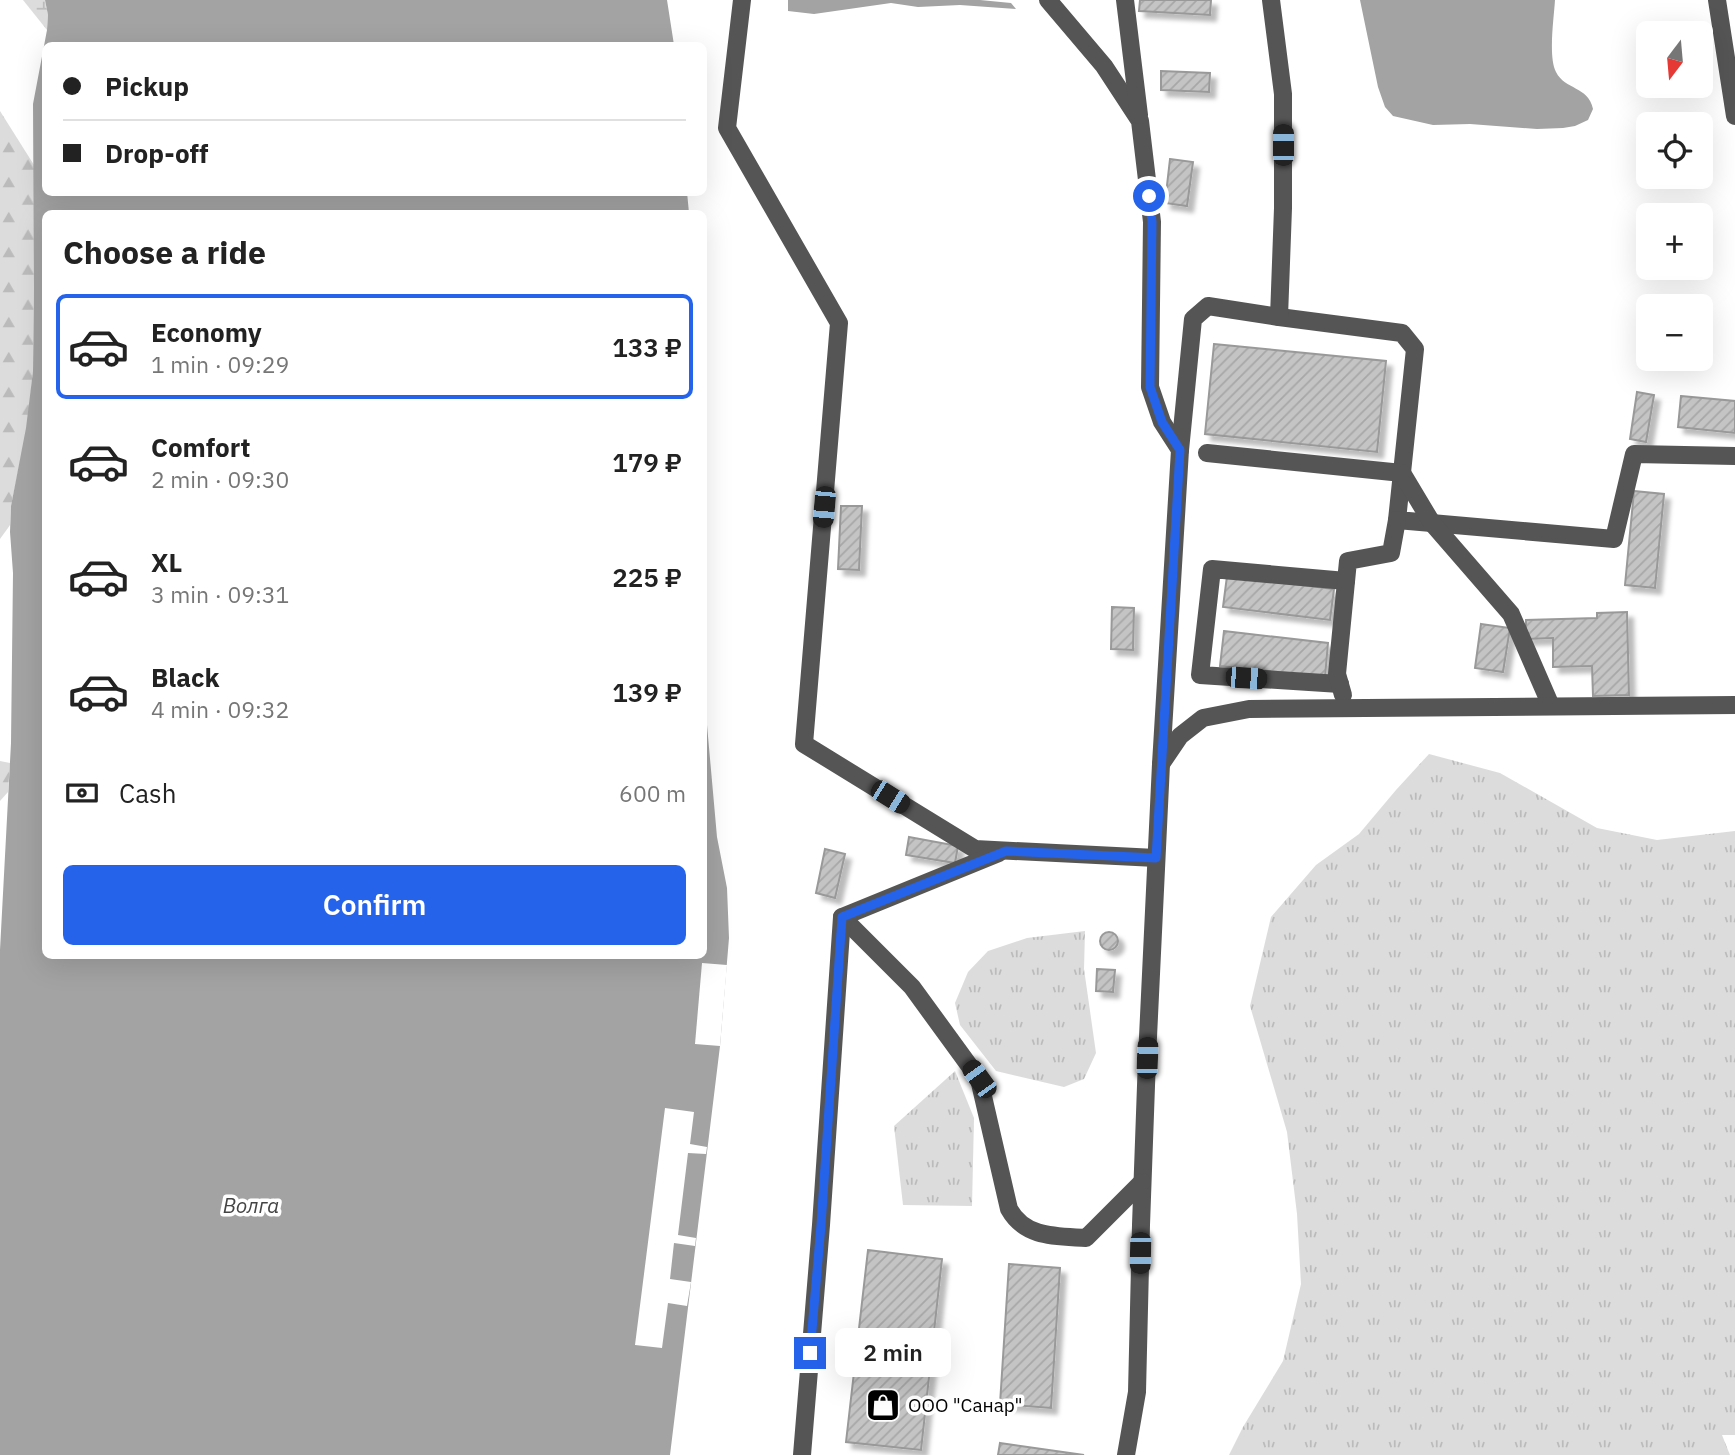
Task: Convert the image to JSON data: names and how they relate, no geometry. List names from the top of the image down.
{
  "water": ["Волга"],
  "places": {
    "shop": ["ООО \"Санар\""]
  },
  "north": "bottom",
  "page": {
    "map_buttons": ["+", "−"],
    "banner": ["Pickup", "Drop-off"],
    "heading": "Choose a ride",
    "list": [
      {
        "name": "Economy",
        "note": "1 min · 09:29",
        "value": "133 ₽"
      },
      {
        "name": "Comfort",
        "note": "2 min · 09:30",
        "value": "179 ₽"
      },
      {
        "name": "XL",
        "note": "3 min · 09:31",
        "value": "225 ₽"
      },
      {
        "name": "Black",
        "note": "4 min · 09:32",
        "value": "139 ₽"
      }
    ],
    "pay": ["Cash", "600 m"],
    "buttons": "Confirm",
    "bubble": "2 min"
  }
}
